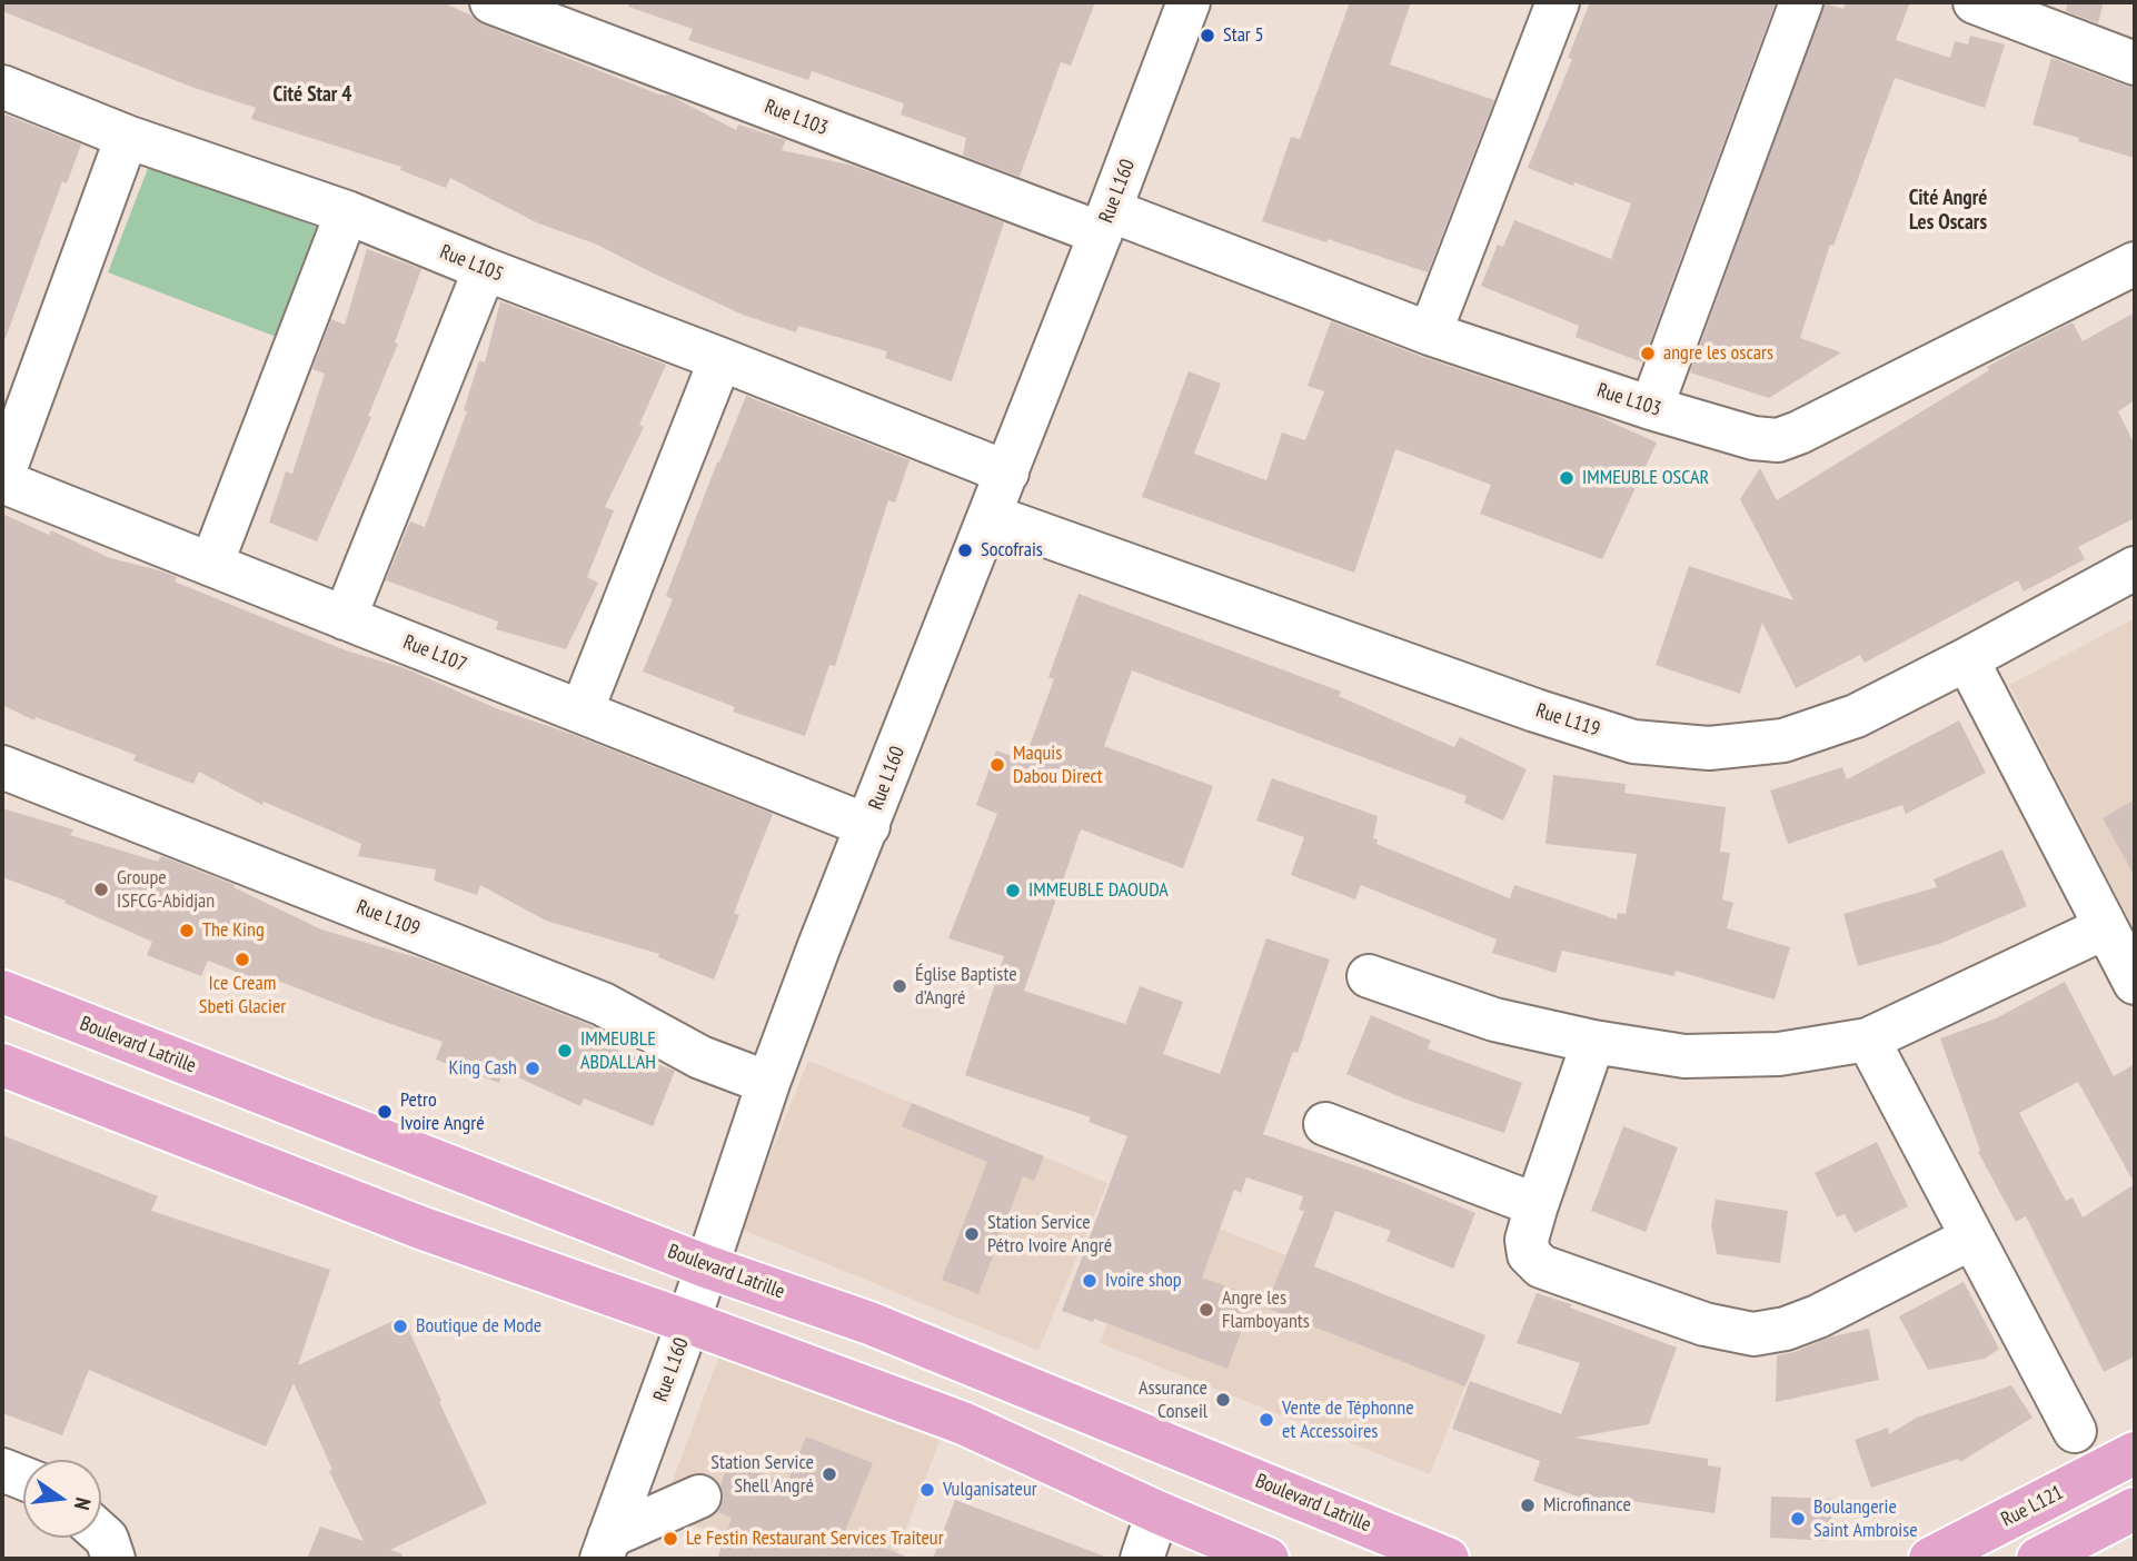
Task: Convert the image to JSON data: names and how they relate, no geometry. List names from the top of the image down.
{
  "streets": {
    "main road": ["Boulevard Latrille", "Rue L121"],
    "street": [
      "Rue L103",
      "Rue L160",
      "Rue L105",
      "Rue L107",
      "Rue L119",
      "Rue L109"
    ]
  },
  "crossings": [
    ["Rue L103", "Rue L160"],
    ["Rue L160", "Rue L105"],
    ["Rue L160", "Rue L107"],
    ["Rue L160", "Rue L119"],
    ["Rue L160", "Rue L109"],
    ["Rue L160", "Boulevard Latrille"]
  ],
  "districts": ["Cité Star 4", "Cité Angré Les Oscars"],
  "places": [
    "Star 5",
    "angre les oscars",
    "IMMEUBLE OSCAR",
    "Socofrais",
    "Maquis Dabou Direct",
    "Groupe ISFCG-Abidjan",
    "IMMEUBLE DAOUDA",
    "The King",
    "Ice Cream Sbeti Glacier",
    "Église Baptiste d’Angré",
    "IMMEUBLE ABDALLAH",
    "King Cash",
    "Petro Ivoire Angré",
    "Station Service Pétro Ivoire Angré",
    "Ivoire shop",
    "Angre les Flamboyants",
    "Boutique de Mode",
    "Assurance Conseil",
    "Vente de Téphonne et Accessoires",
    "Station Service Shell Angré",
    "Vulganisateur",
    "Microfinance",
    "Boulangerie Saint Ambroise",
    "Le Festin Restaurant Services Traiteur"
  ],
  "north": "right"
}
